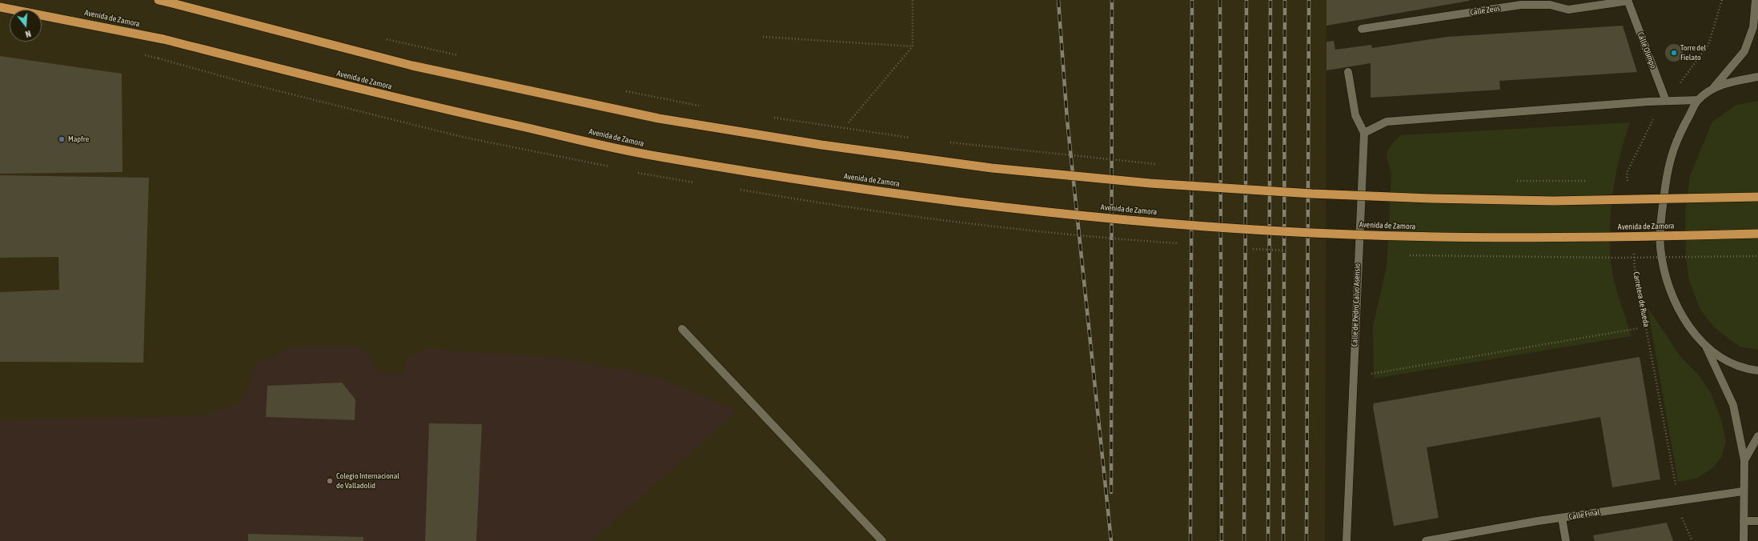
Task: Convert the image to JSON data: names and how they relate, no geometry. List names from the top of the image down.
{
  "streets": {
    "highway": ["Avenida de Zamora"],
    "street": [
      "Calle Zeus",
      "Calle Olimpo",
      "Calle de Pedro Calvo Asensio",
      "Calle Final"
    ],
    "path": ["Carretera de Rueda"]
  },
  "crossings": [
    ["Calle Zeus", "Calle Olimpo"]
  ],
  "places": ["Torre del Fielato", "Mapfre", "Colegio Internacional de Valladolid"],
  "north": "bottom"
}
